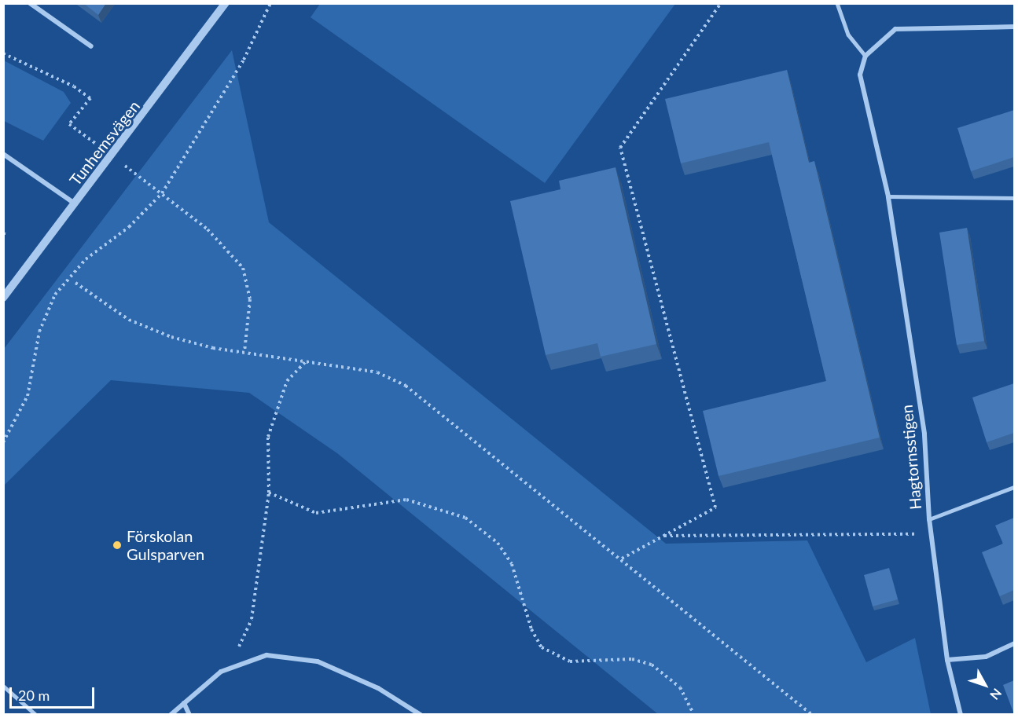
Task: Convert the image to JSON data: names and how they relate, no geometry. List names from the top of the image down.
{
  "streets": {
    "street": ["Tunhemsvägen", "Hagtornsstigen"]
  },
  "places": ["Förskolan Gulsparven"],
  "scale_bar": "20 m",
  "north": "bottom right"
}
